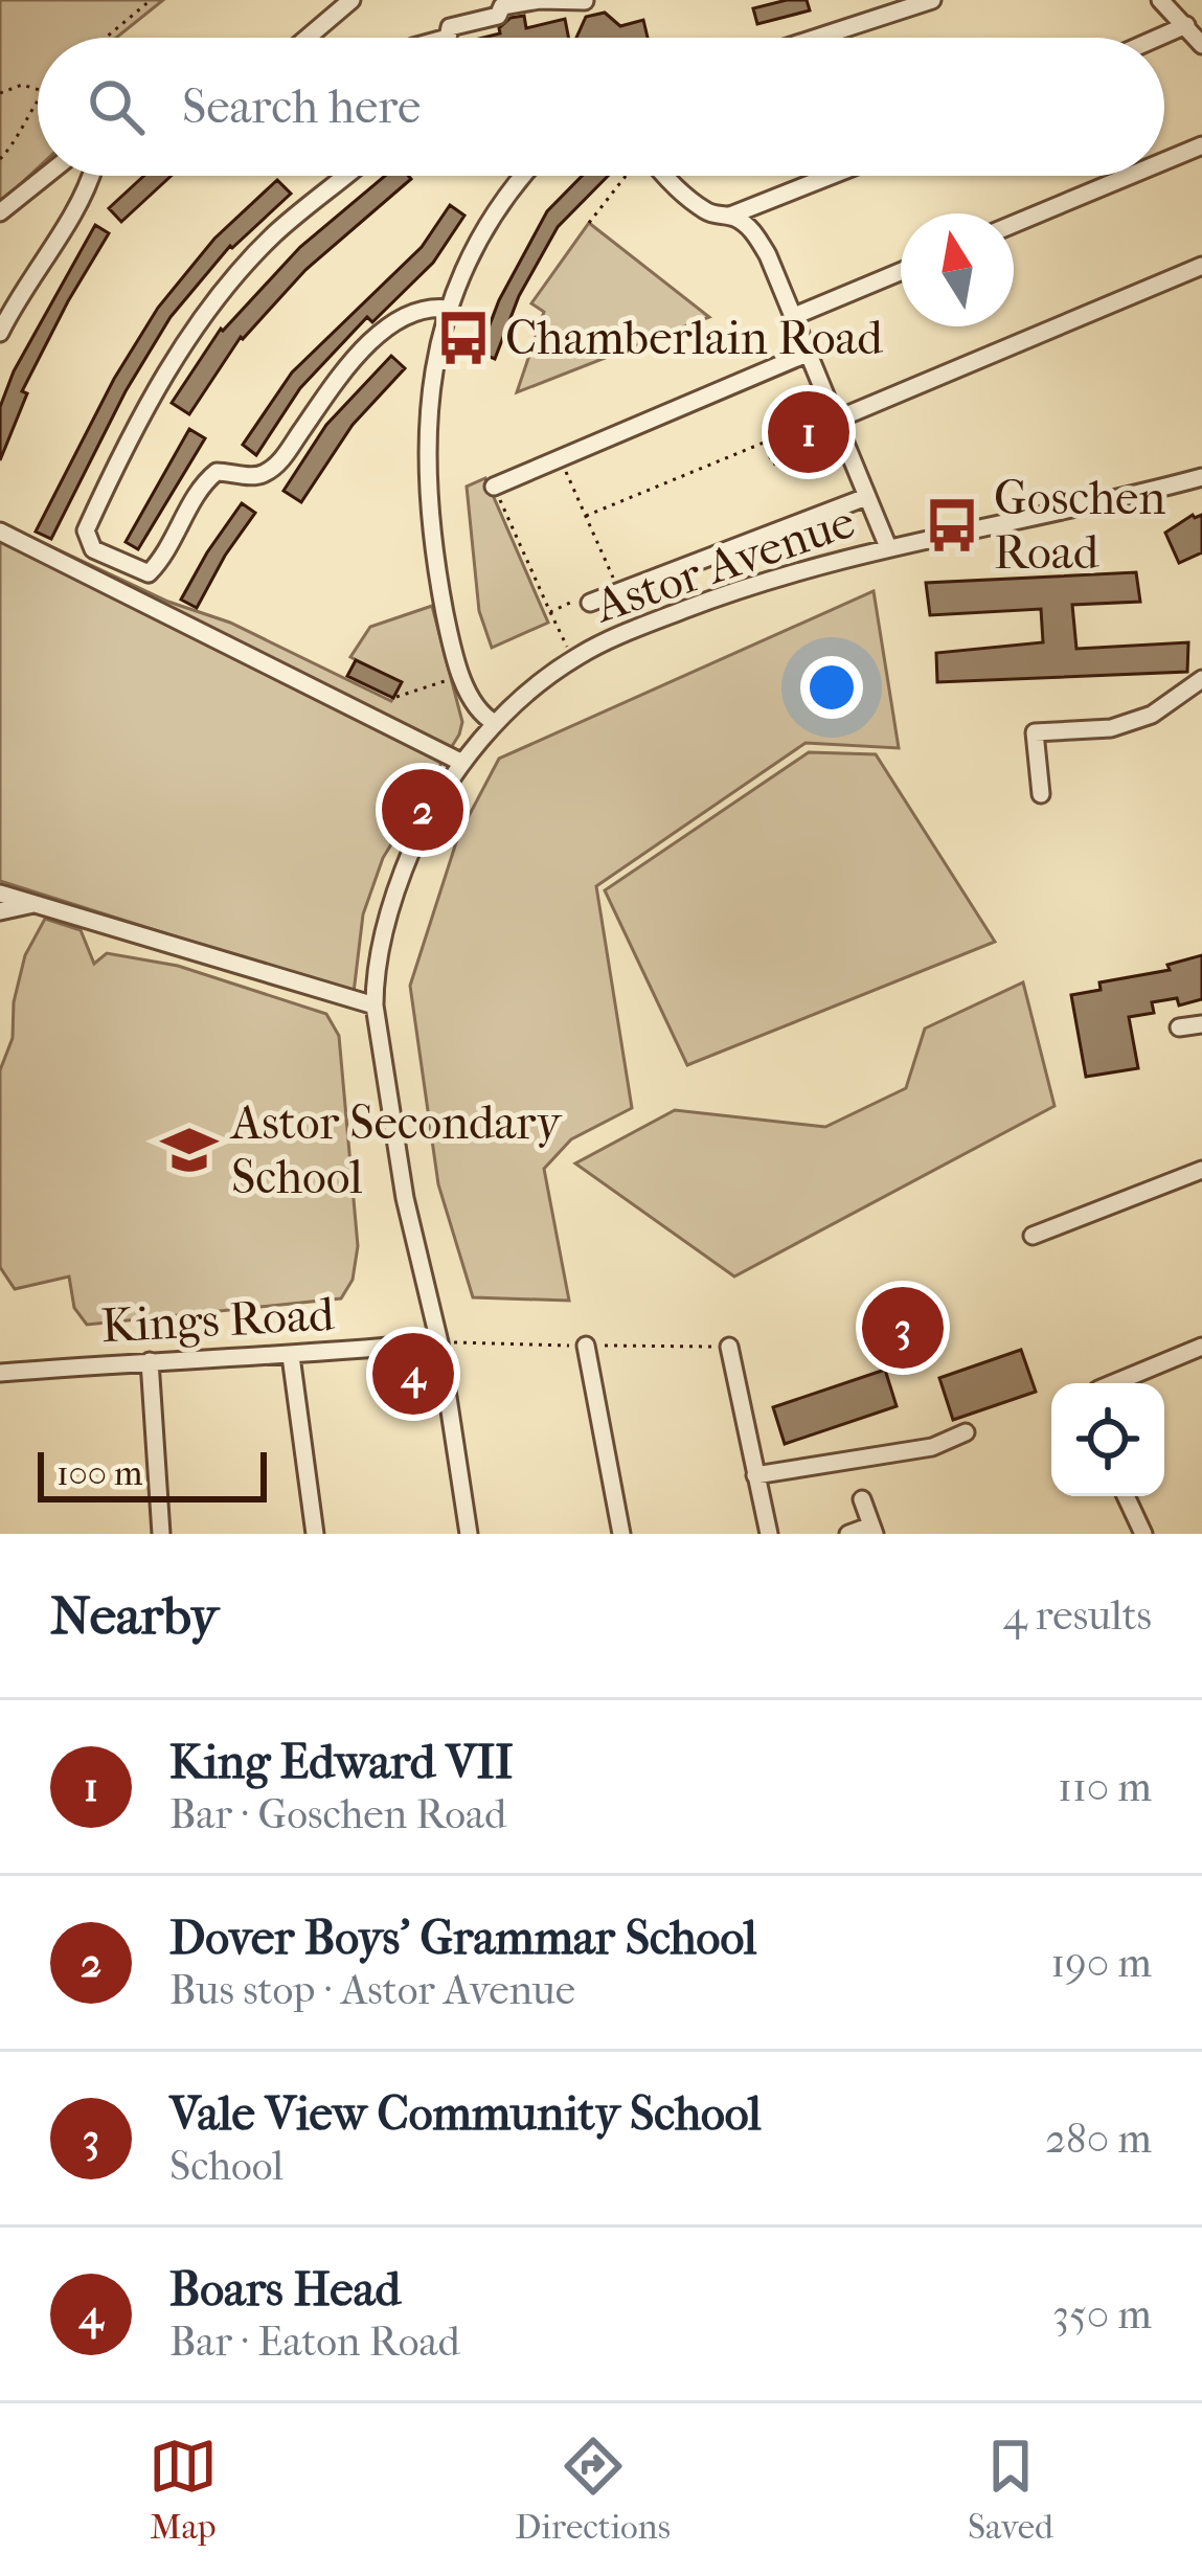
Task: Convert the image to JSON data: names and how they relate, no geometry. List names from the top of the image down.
{
  "streets": {
    "street": ["Astor Avenue", "Kings Road"]
  },
  "crossings": [
    ["Astor Avenue", "Kings Road"]
  ],
  "places": {
    "bus stop": ["Chamberlain Road", "Goschen Road"],
    "school or university": ["Astor Secondary School"]
  },
  "scale_bar": "100 m",
  "north": "top",
  "page": {
    "search": "Search here",
    "pins": [
      "1",
      "2",
      "3",
      "4"
    ],
    "scale": "100 m",
    "heading": ["Nearby", "4 results"],
    "list": [
      {
        "mark": "1",
        "name": "King Edward VII",
        "note": "Bar · Goschen Road",
        "value": "110 m"
      },
      {
        "mark": "2",
        "name": "Dover Boys' Grammar School",
        "note": "Bus stop · Astor Avenue",
        "value": "190 m"
      },
      {
        "mark": "3",
        "name": "Vale View Community School",
        "note": "School",
        "value": "280 m"
      },
      {
        "mark": "4",
        "name": "Boars Head",
        "note": "Bar · Eaton Road",
        "value": "350 m"
      }
    ],
    "nav": ["Map", "Directions", "Saved"]
  }
}
